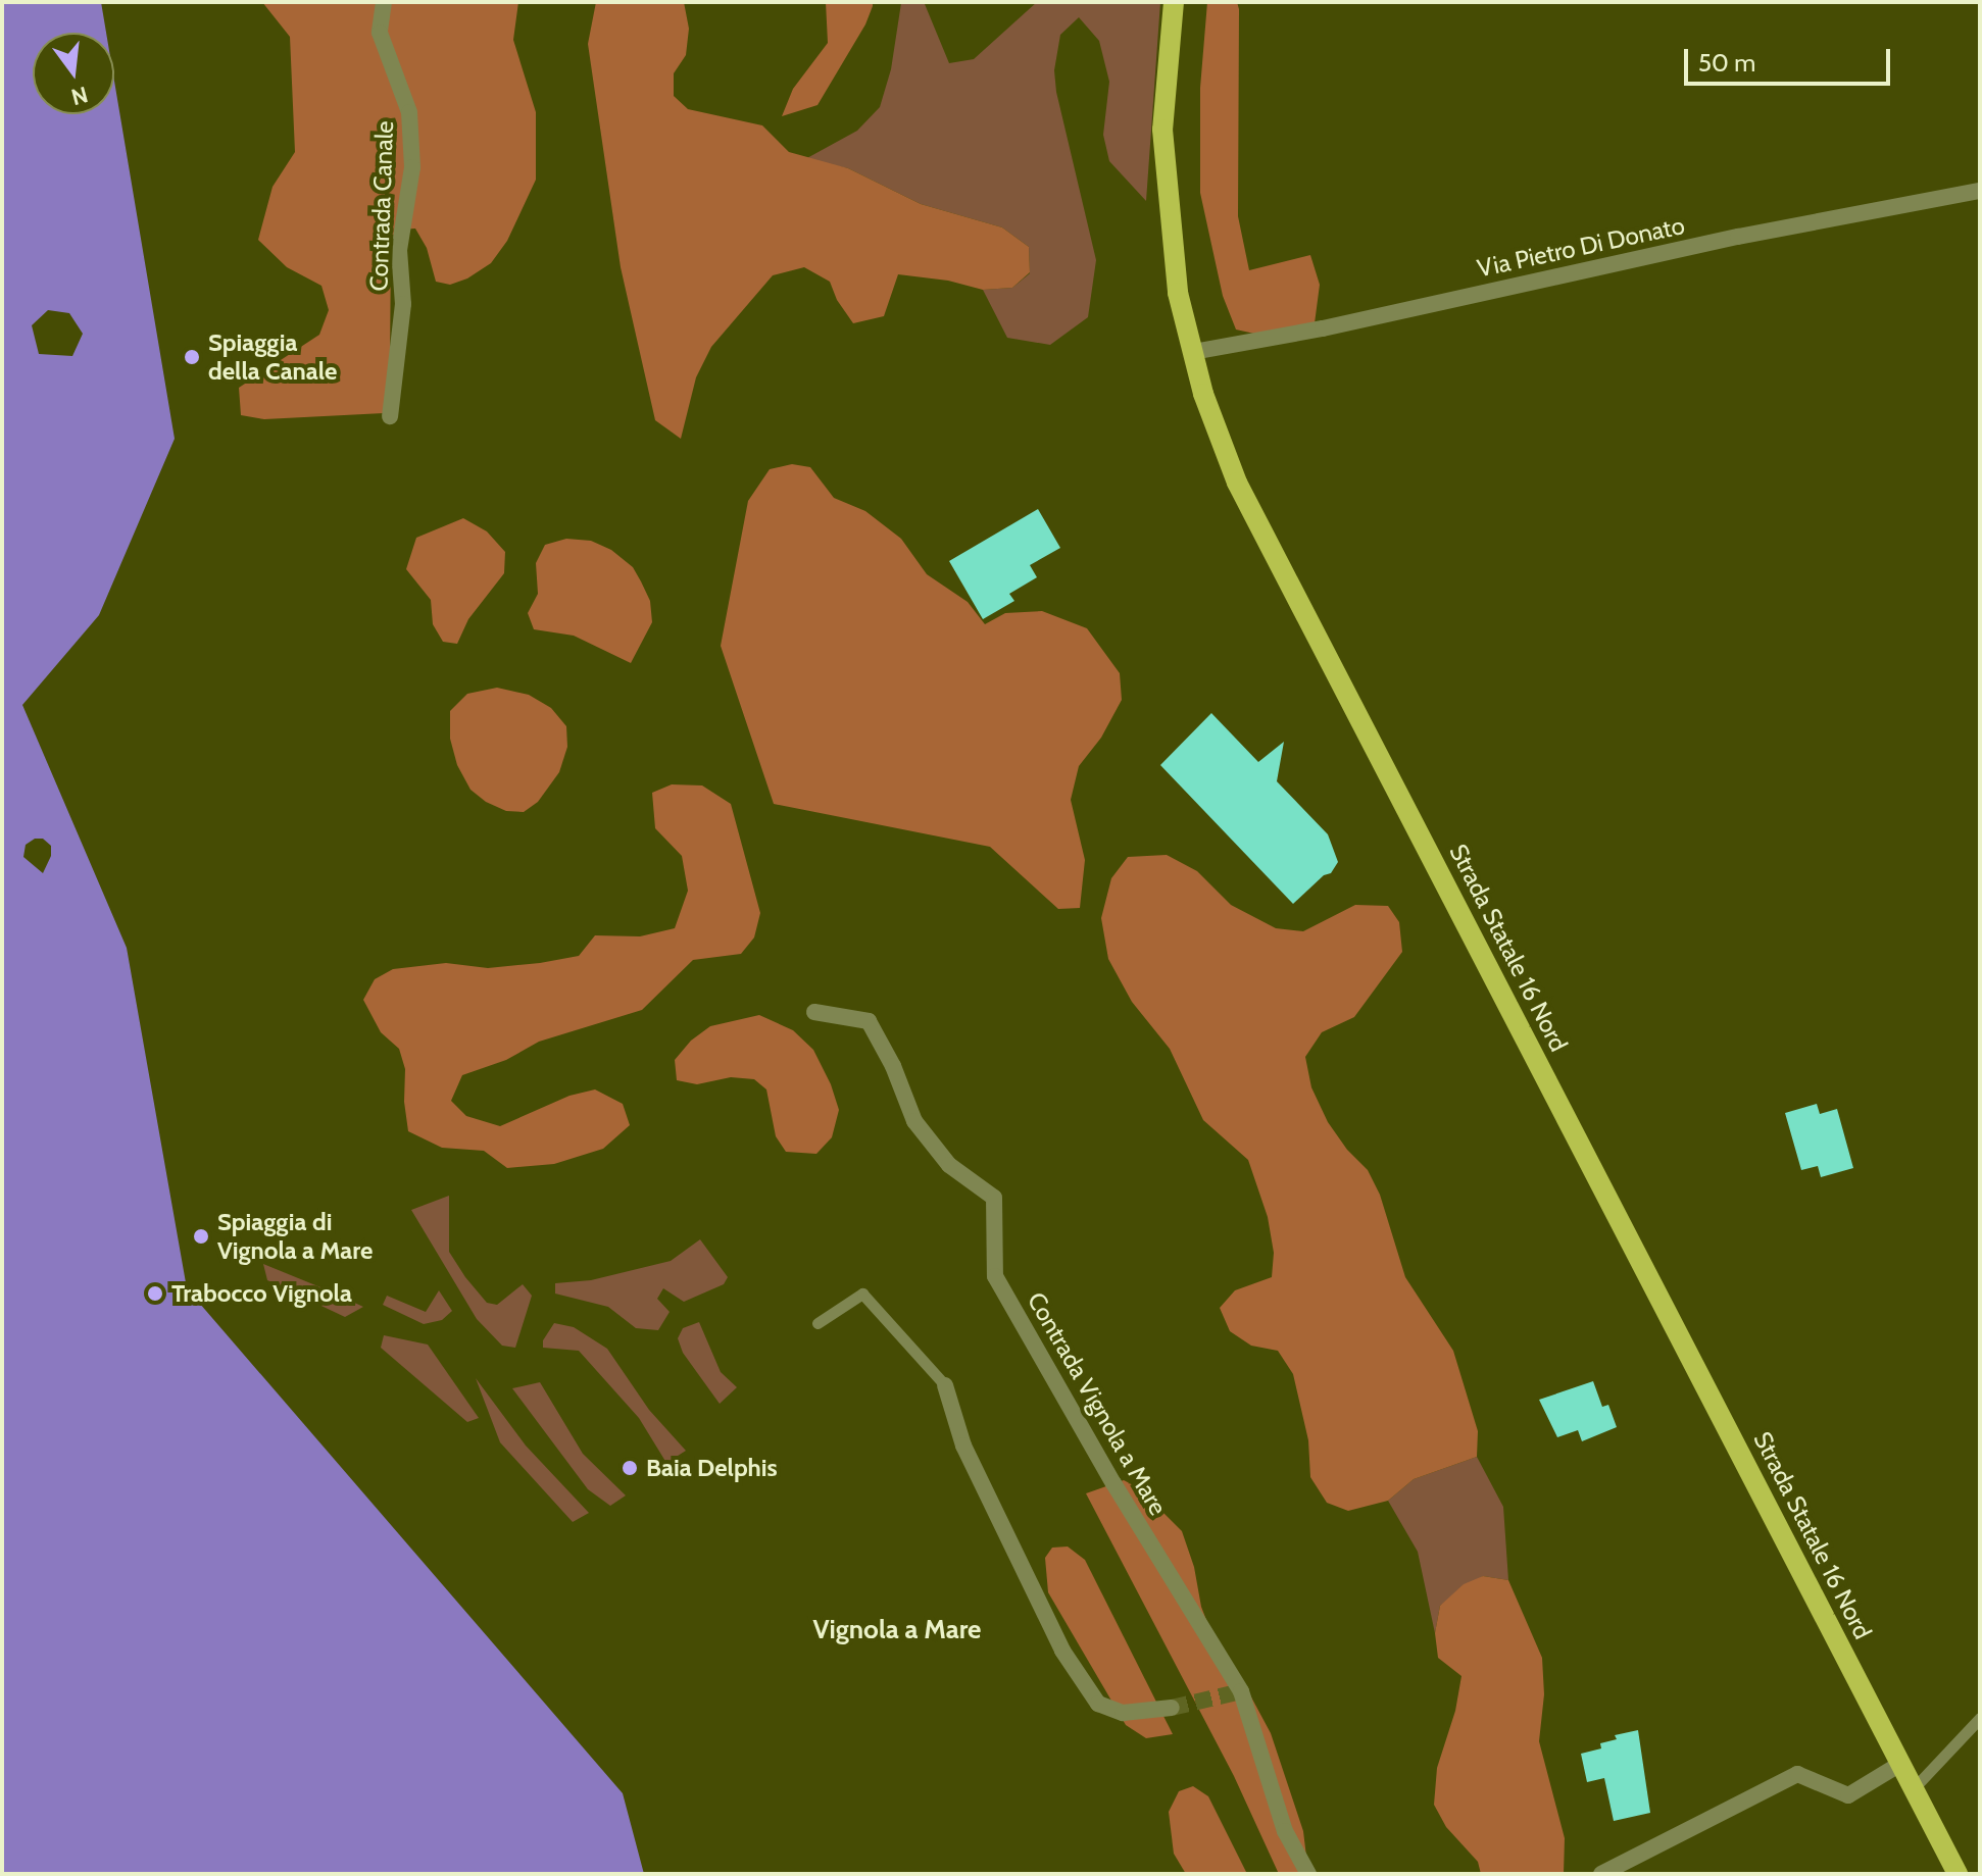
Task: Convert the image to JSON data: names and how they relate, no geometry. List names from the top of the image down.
{
  "streets": {
    "main road": ["Strada Statale 16 Nord"],
    "street": ["Contrada Canale", "Via Pietro Di Donato", "Contrada Vignola a Mare"]
  },
  "crossings": [
    ["Via Pietro Di Donato", "Strada Statale 16 Nord"]
  ],
  "districts": ["Vignola a Mare"],
  "places": [
    "Spiaggia della Canale",
    "Spiaggia di Vignola a Mare",
    "Trabocco Vignola",
    "Baia Delphis"
  ],
  "scale_bar": "50 m",
  "north": "bottom"
}
